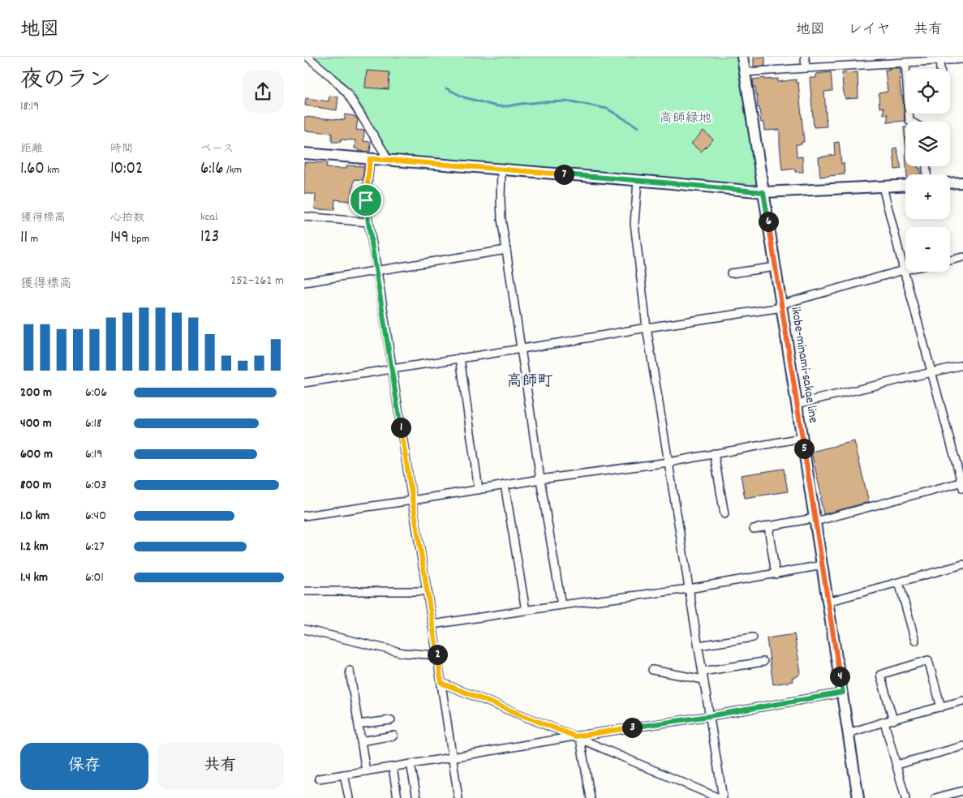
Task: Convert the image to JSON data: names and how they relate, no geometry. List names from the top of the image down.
{
  "streets": {
    "main road": ["ikobe-minami-sakae line"]
  },
  "districts": ["高師町"],
  "parks": ["高師緑地"],
  "page": {
    "header": "地図",
    "nav": ["地図", "レイヤ", "共有"],
    "heading": ["夜のラン", "18:19"],
    "map_buttons": ["+", "−"],
    "stats": [
      ["距離", "1.60 km"],
      ["時間", "10:02"],
      ["ペース", "6:16 /km"],
      ["獲得標高", "11 m"],
      ["心拍数", "149 bpm"],
      ["kcal", "123"]
    ],
    "pins": [
      "7",
      "6",
      "1",
      "5",
      "2",
      "4",
      "3"
    ],
    "chart": ["獲得標高", "252–262 m"],
    "list": [
      {
        "name": "200 m",
        "note": "6:06"
      },
      {
        "name": "400 m",
        "note": "6:18"
      },
      {
        "name": "600 m",
        "note": "6:19"
      },
      {
        "name": "800 m",
        "note": "6:03"
      },
      {
        "name": "1.0 km",
        "note": "6:40"
      },
      {
        "name": "1.2 km",
        "note": "6:27"
      },
      {
        "name": "1.4 km",
        "note": "6:01"
      }
    ],
    "buttons": ["保存", "共有"]
  }
}
